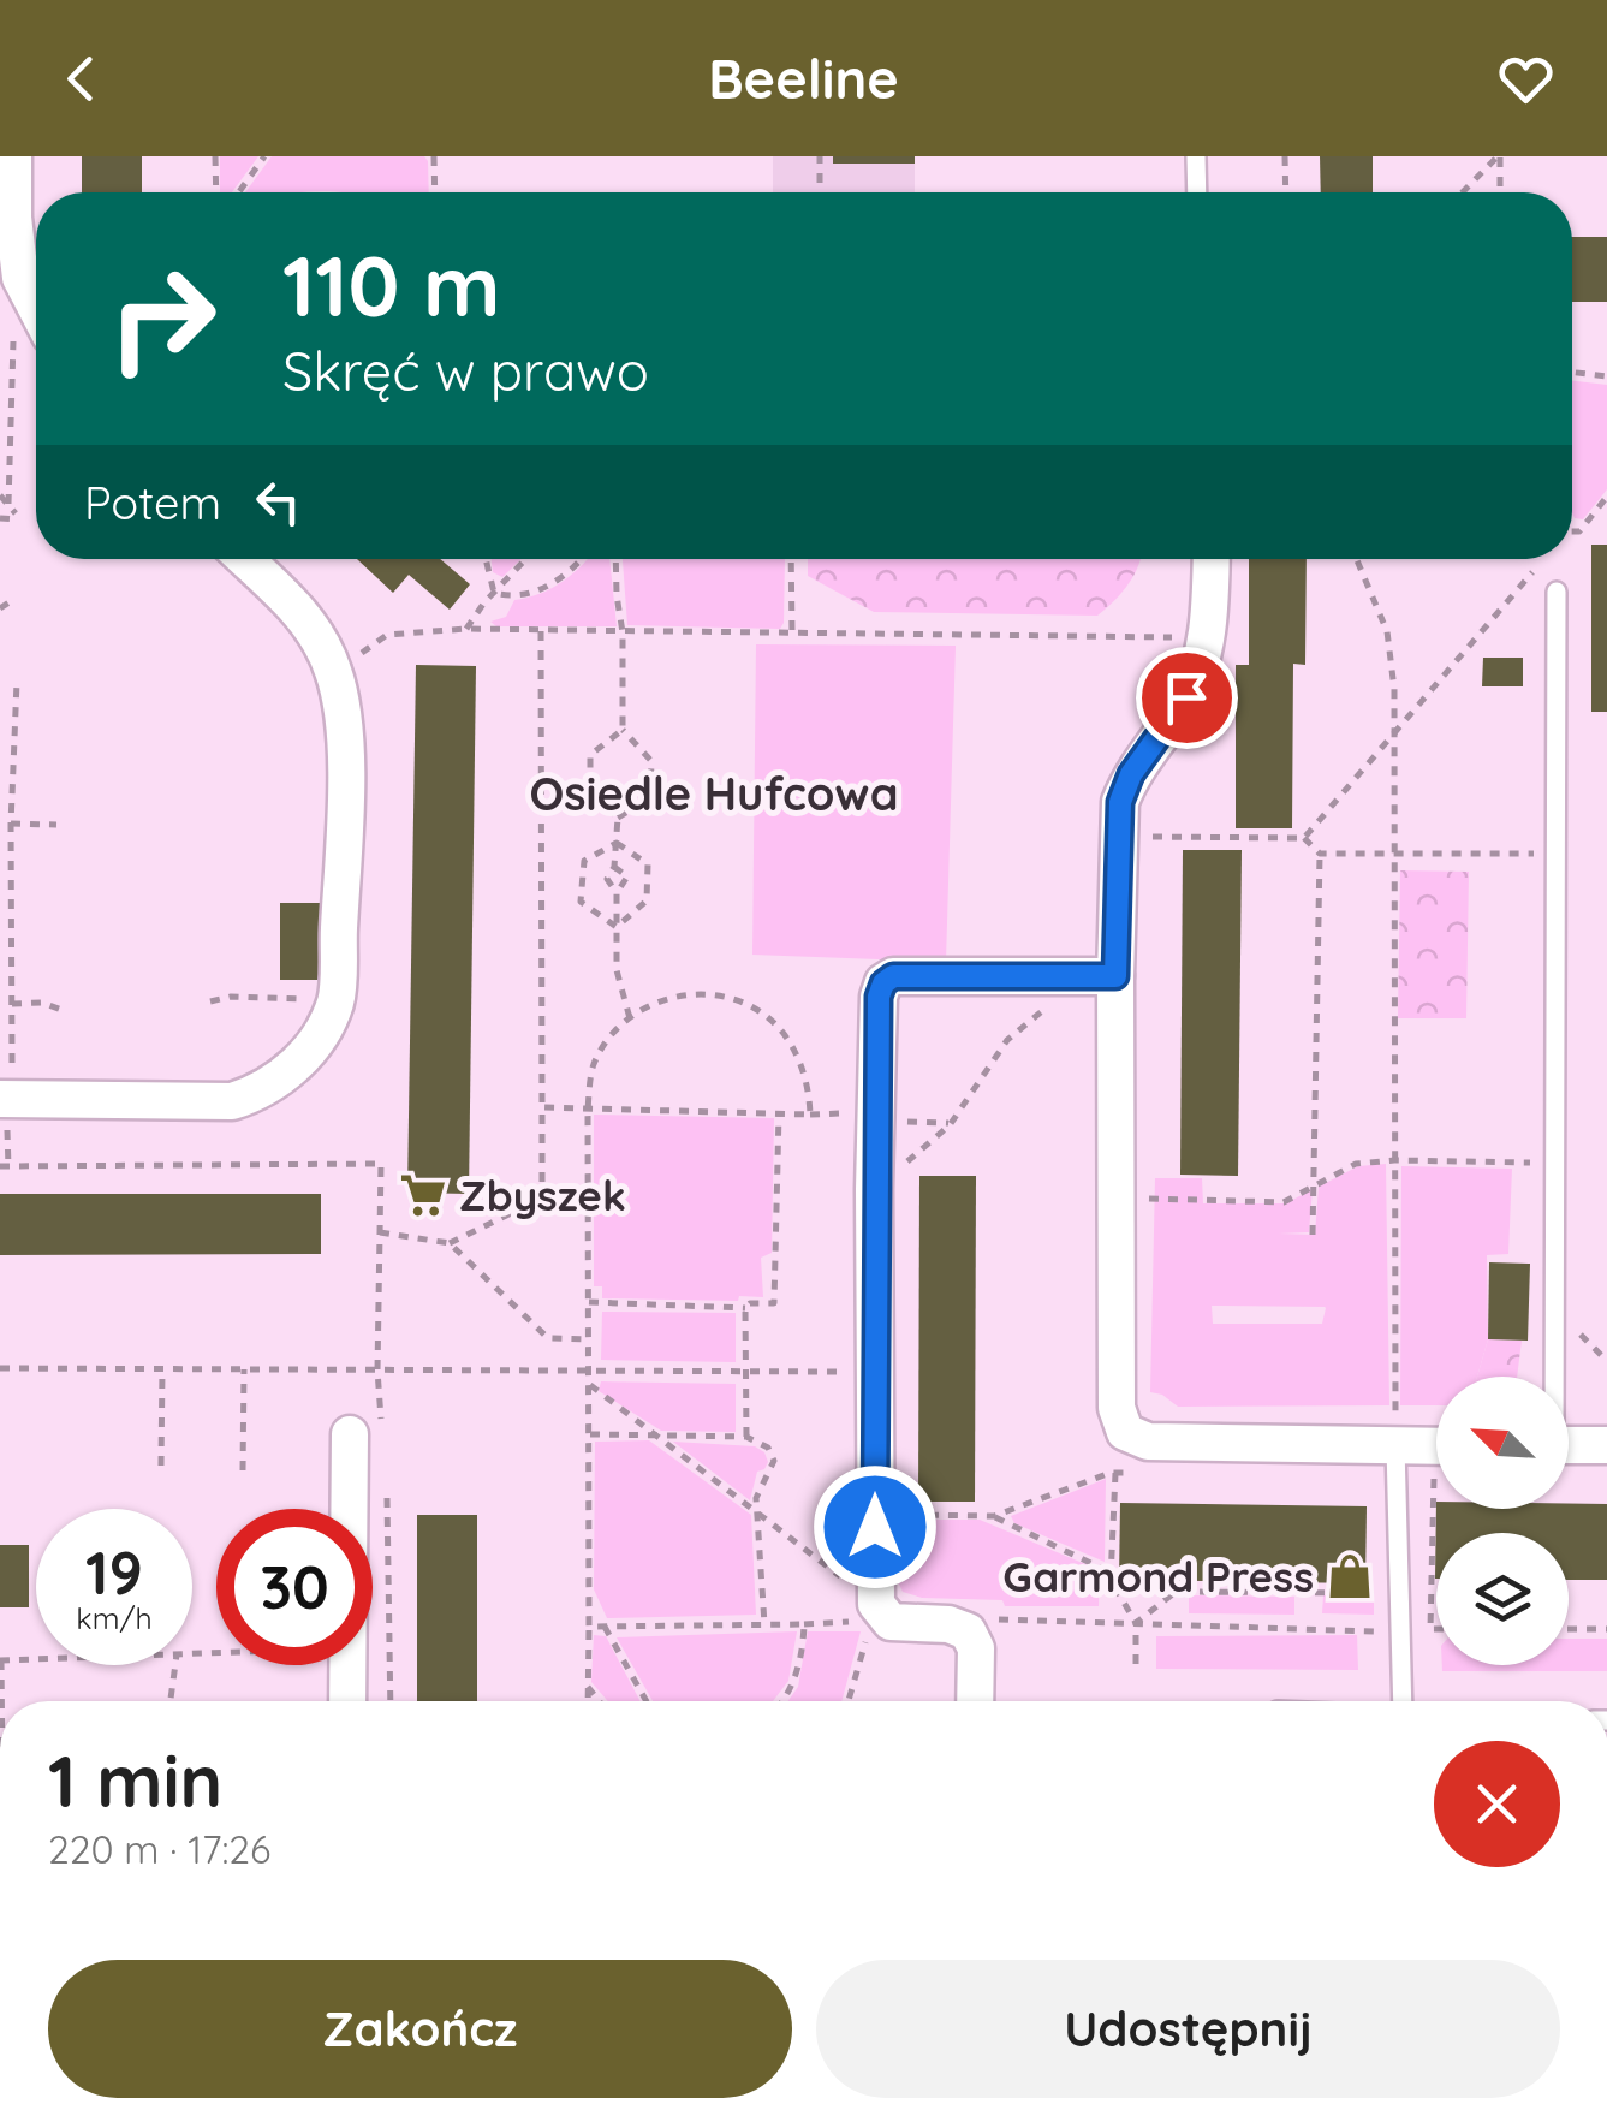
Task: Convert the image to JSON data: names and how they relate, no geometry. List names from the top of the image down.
{
  "districts": ["Osiedle Hufcowa"],
  "places": {
    "supermarket": ["Zbyszek"],
    "shop": ["Garmond Press"]
  },
  "north": "top left",
  "page": {
    "header": "Beeline",
    "turn": ["110 m", "Skręć w prawo"],
    "then": "Potem",
    "speed": "19 km/h",
    "limit": "30",
    "heading": ["1 min", "220 m · 17:26"],
    "buttons": ["Zakończ", "Udostępnij"]
  }
}
